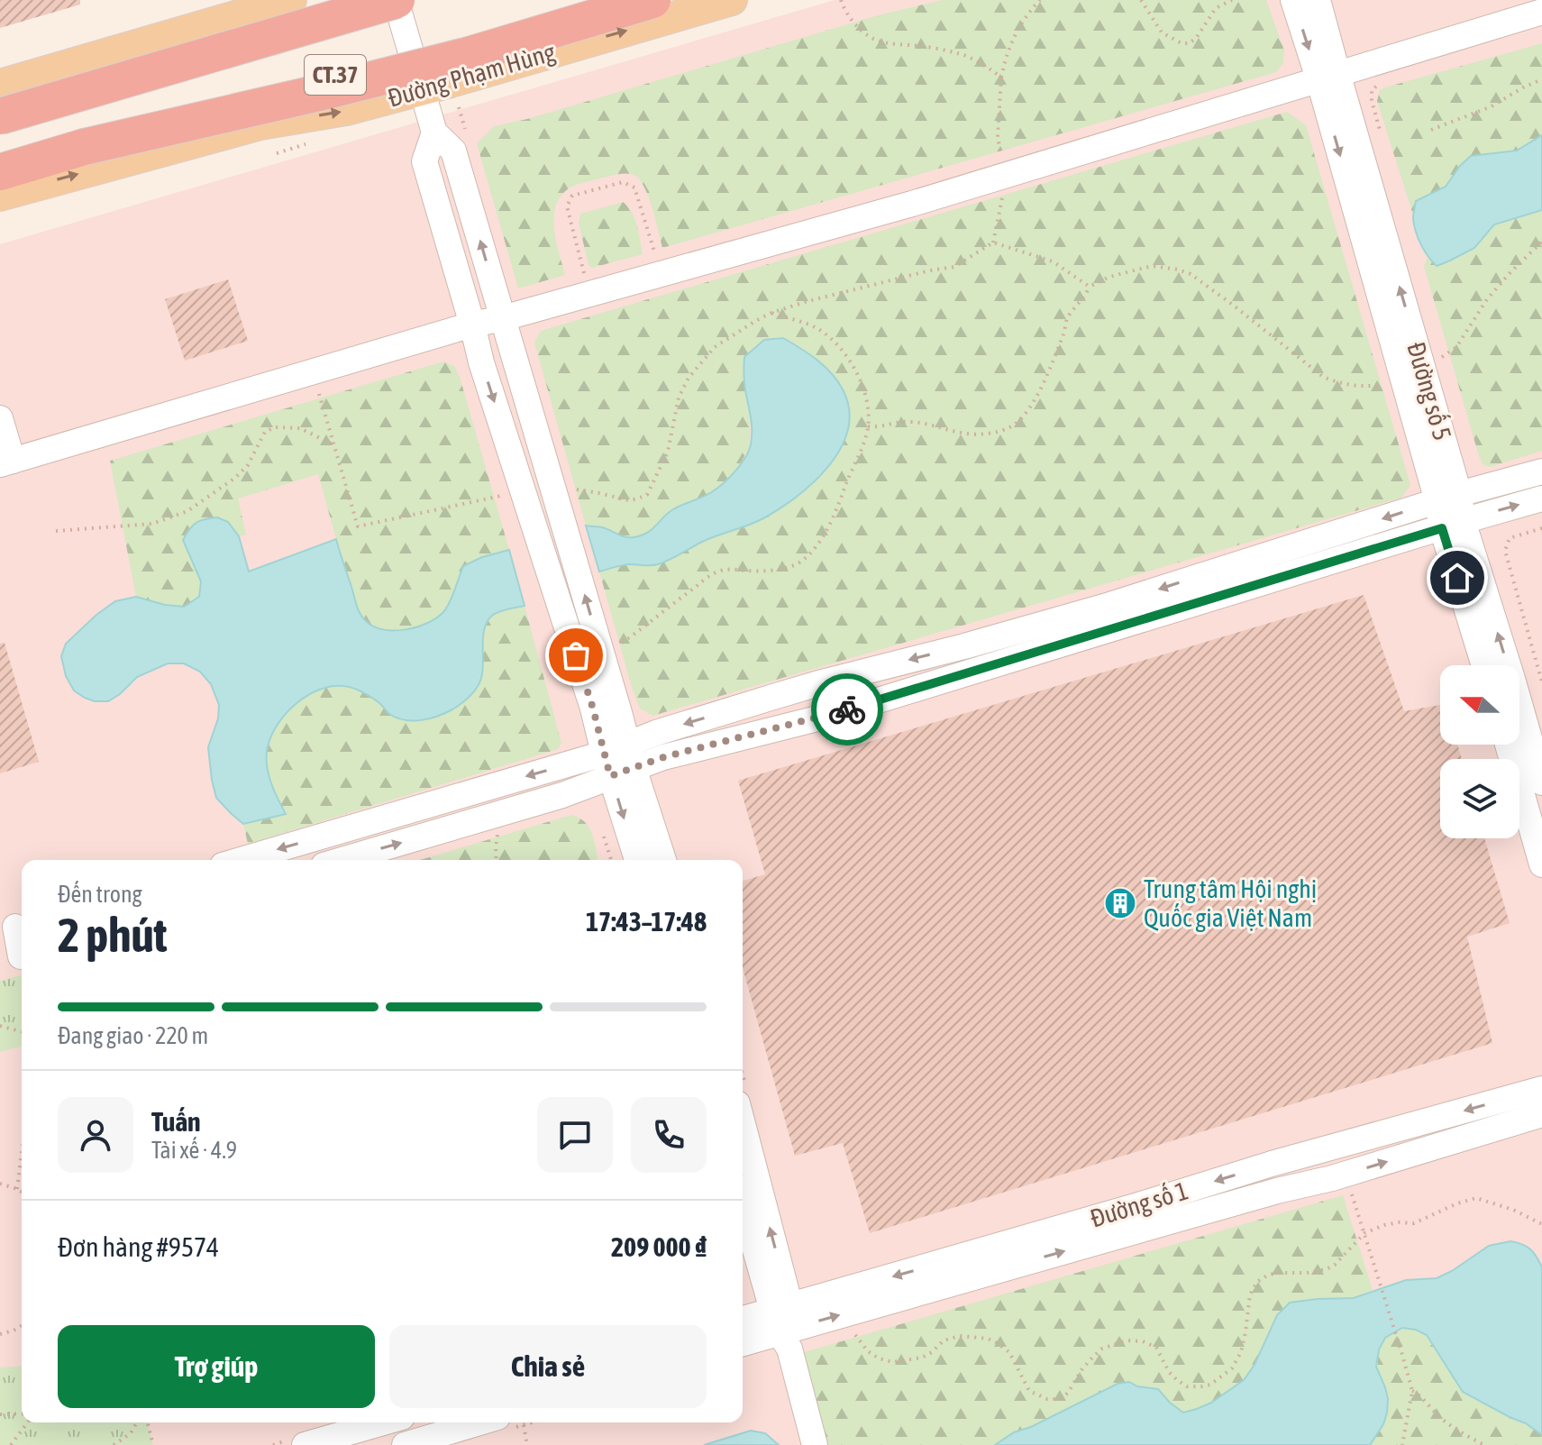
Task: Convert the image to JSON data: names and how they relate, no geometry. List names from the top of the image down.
{
  "streets": {
    "highway": ["CT.37"],
    "main road": ["Đường Phạm Hùng"],
    "street": ["Đường số 5", "Đường số 1"]
  },
  "places": {
    "building": ["Trung tâm Hội nghị Quốc gia Việt Nam"]
  },
  "north": "left",
  "page": {
    "heading": ["2 phút", "Đến trong", "17:43–17:48"],
    "panel": [
      "Tuấn",
      "Tài xế · 4.9",
      "Đơn hàng #9574",
      "209 000 ₫"
    ],
    "bar": "Đang giao · 220 m",
    "buttons": ["Trợ giúp", "Chia sẻ"]
  }
}
